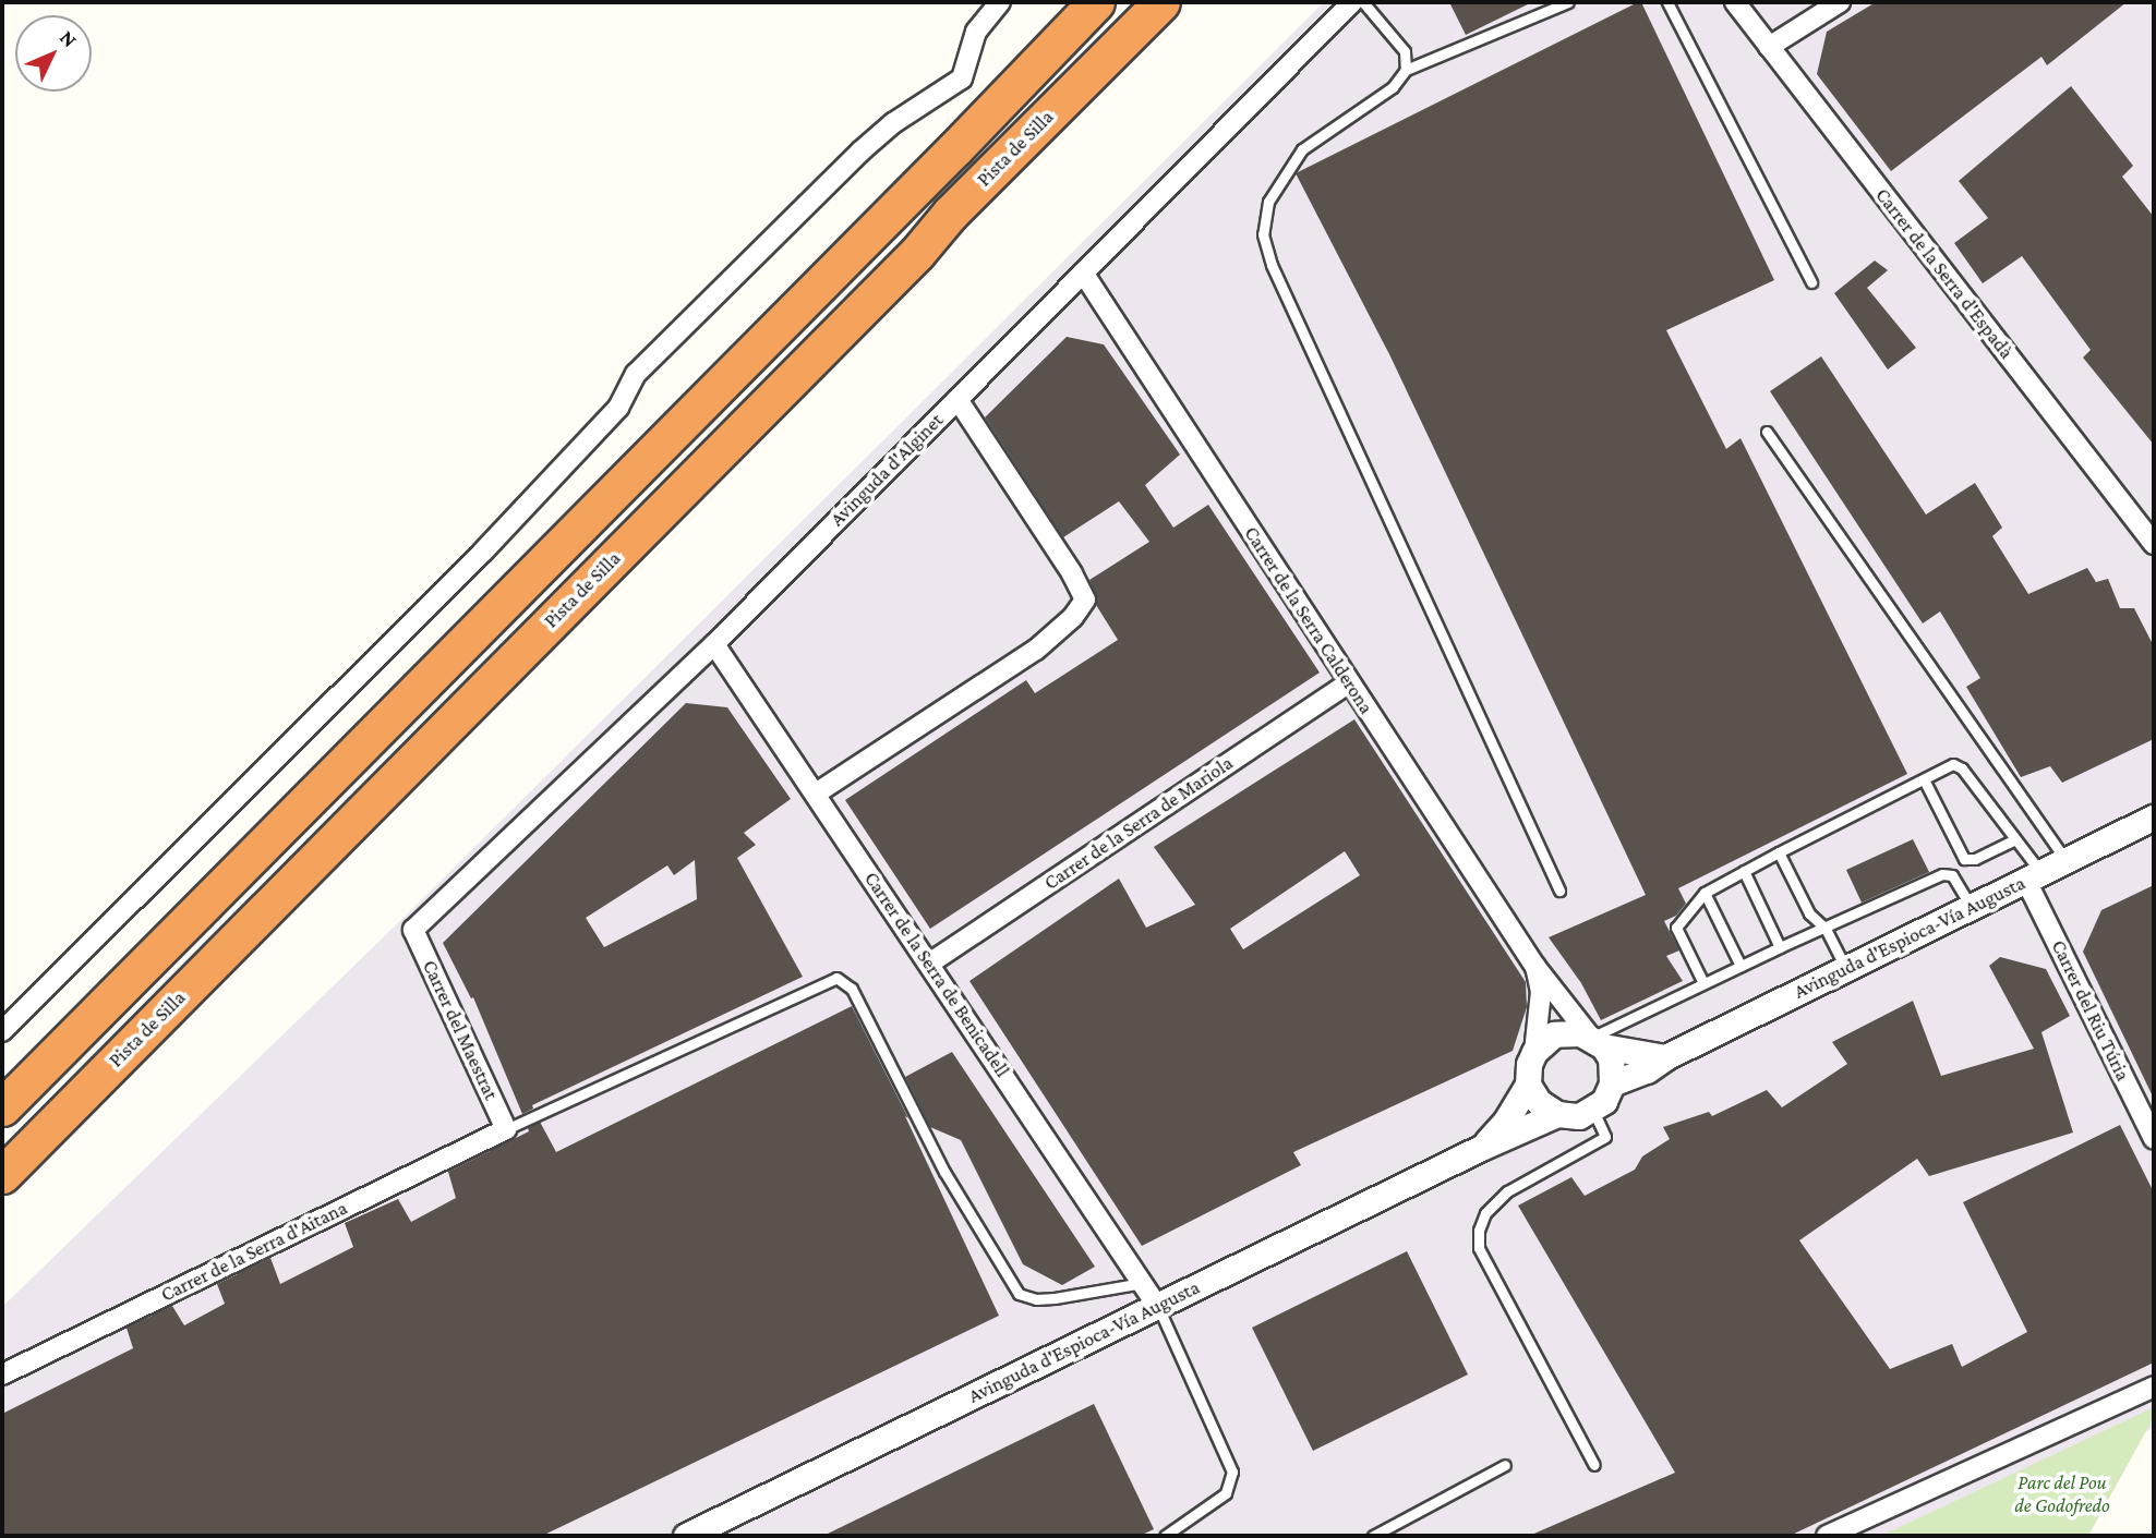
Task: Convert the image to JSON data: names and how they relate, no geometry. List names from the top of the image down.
{
  "streets": {
    "highway": ["Pista de Silla"],
    "street": [
      "Carrer de la Serra d'Espadà",
      "Avinguda d'Alginet",
      "Carrer de la Serra Calderona",
      "Carrer de la Serra de Mariola",
      "Avinguda d'Espioca-Vía Augusta",
      "Carrer de la Serra de Benicadell",
      "Carrer del Riu Túria",
      "Carrer del Maestrat",
      "Carrer de la Serra d'Aitana"
    ]
  },
  "crossings": [
    ["Avinguda d'Alginet", "Carrer de la Serra Calderona"],
    ["Avinguda d'Alginet", "Carrer de la Serra de Benicadell"],
    ["Avinguda d'Alginet", "Carrer del Maestrat"],
    ["Carrer de la Serra Calderona", "Carrer de la Serra de Mariola"],
    ["Carrer de la Serra Calderona", "Avinguda d'Espioca-Vía Augusta"],
    ["Carrer de la Serra de Mariola", "Carrer de la Serra de Benicadell"],
    ["Avinguda d'Espioca-Vía Augusta", "Carrer de la Serra de Benicadell"],
    ["Avinguda d'Espioca-Vía Augusta", "Carrer del Riu Túria"],
    ["Carrer del Maestrat", "Carrer de la Serra d'Aitana"]
  ],
  "parks": ["Parc del Pou de Godofredo"],
  "north": "top right"
}
